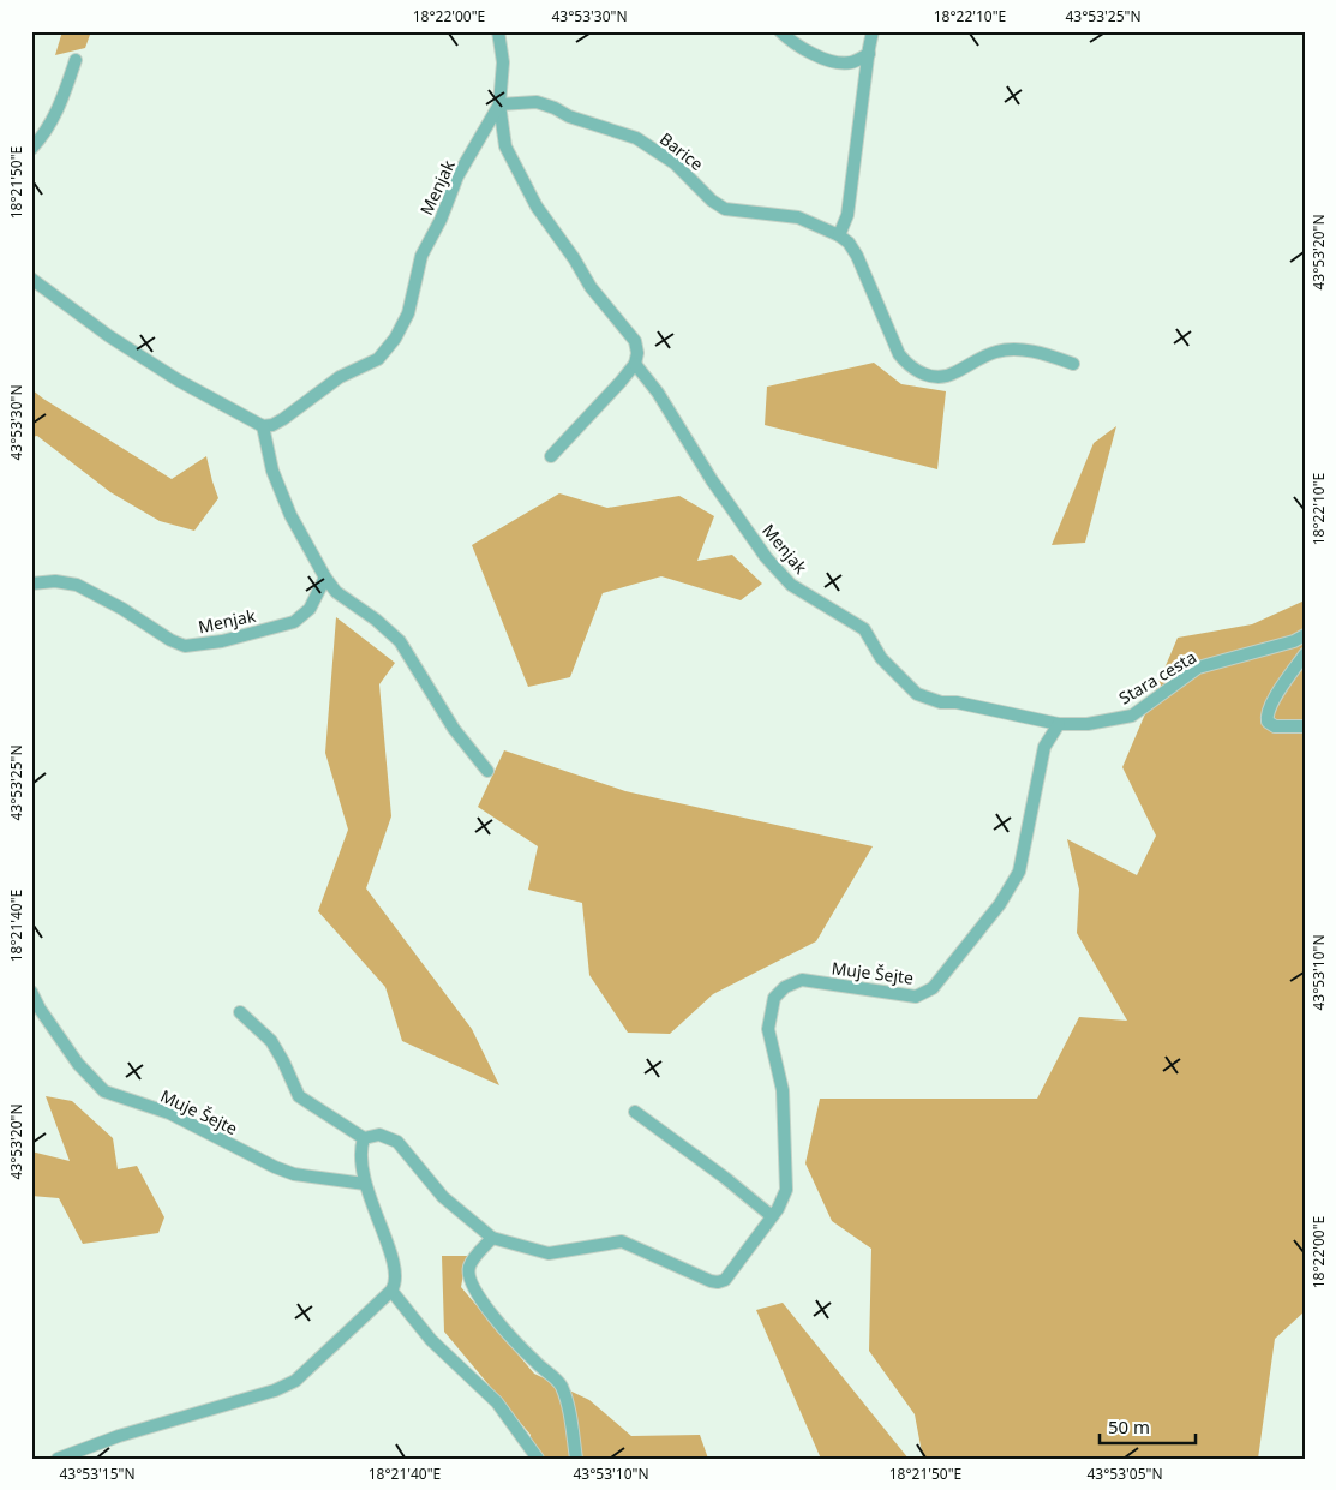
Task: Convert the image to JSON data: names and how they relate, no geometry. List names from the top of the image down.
{
  "streets": {
    "street": [
      "Barice",
      "Menjak",
      "Stara cesta",
      "Muje Šejte"
    ]
  },
  "crossings": [
    ["Barice", "Menjak"],
    ["Menjak", "Stara cesta"],
    ["Menjak", "Muje Šejte"],
    ["Stara cesta", "Muje Šejte"]
  ],
  "scale_bar": "50 m",
  "coordinates": [
    "18°22'00\"E",
    "43°53'30\"N",
    "18°22'10\"E",
    "43°53'25\"N",
    "18°21'50\"E",
    "43°53'20\"N",
    "18°21'40\"E",
    "43°53'10\"N",
    "43°53'15\"N",
    "43°53'05\"N"
  ]
}
